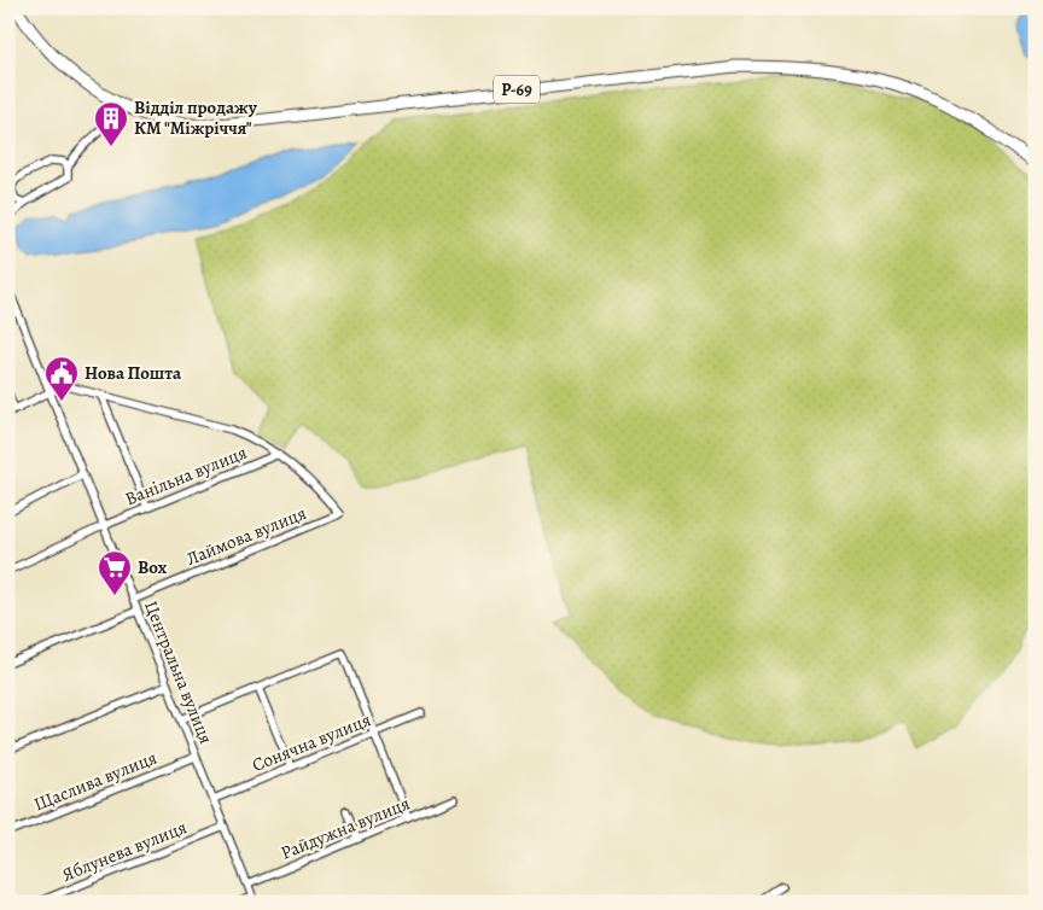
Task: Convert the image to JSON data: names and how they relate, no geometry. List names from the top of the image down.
{
  "streets": {
    "main road": ["Р-69"],
    "street": [
      "Ванільна вулиця",
      "Лаймова вулиця",
      "Центральна вулиця",
      "Сонячна вулиця",
      "Щаслива вулиця",
      "Райдужна вулиця",
      "Яблунева вулиця"
    ]
  },
  "crossings": [
    ["Ванільна вулиця", "Лаймова вулиця"],
    ["Ванільна вулиця", "Центральна вулиця"],
    ["Лаймова вулиця", "Центральна вулиця"],
    ["Центральна вулиця", "Сонячна вулиця"],
    ["Центральна вулиця", "Щаслива вулиця"],
    ["Центральна вулиця", "Райдужна вулиця"],
    ["Центральна вулиця", "Яблунева вулиця"]
  ],
  "places": {
    "building": ["Відділ продажу КМ \"Міжріччя\""],
    "public building": ["Нова Пошта"],
    "supermarket": ["Box"]
  }
}
